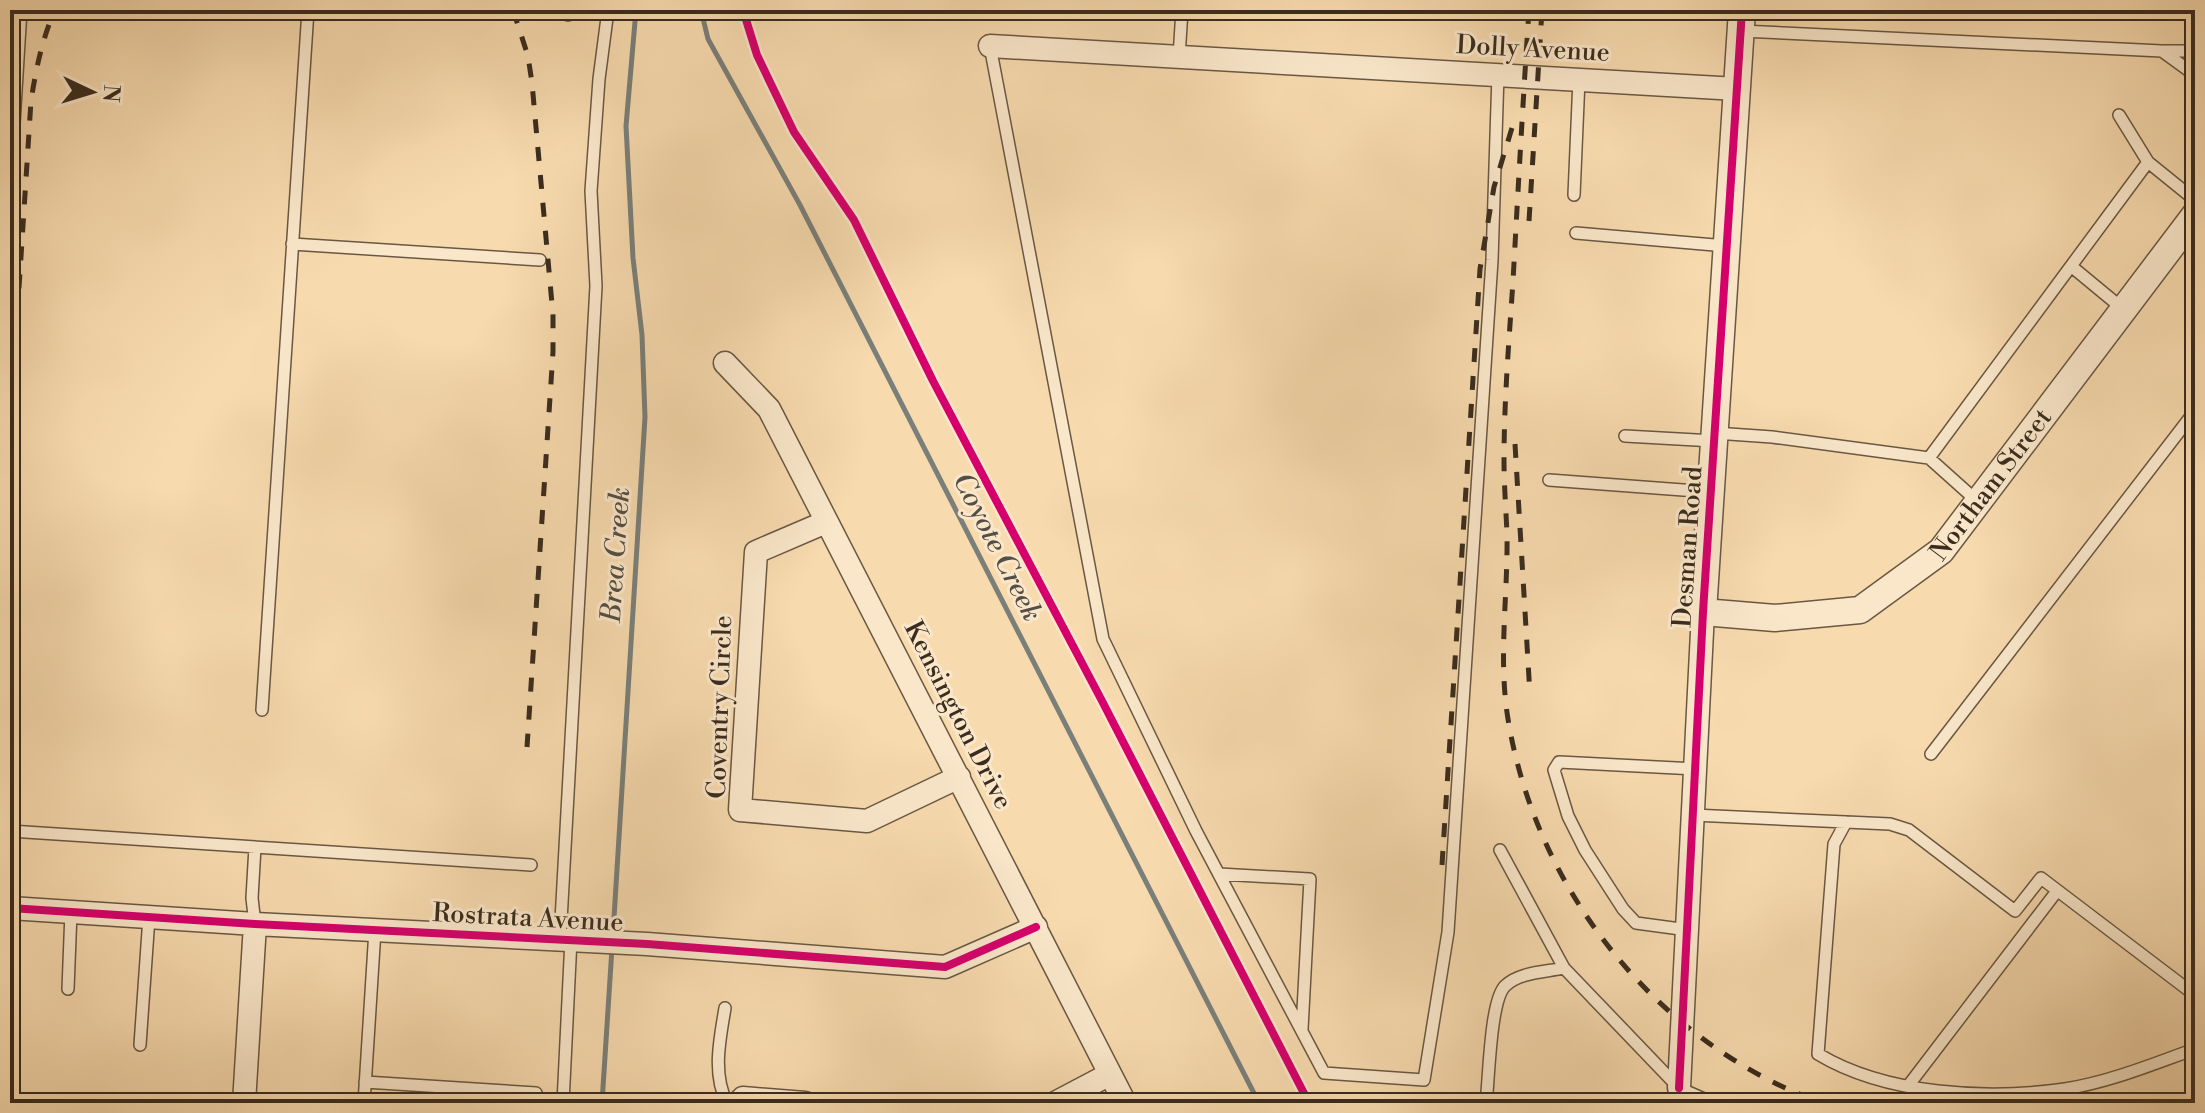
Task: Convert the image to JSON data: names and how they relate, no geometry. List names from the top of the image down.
{
  "streets": {
    "street": [
      "Dolly Avenue",
      "Northam Street",
      "Desman Road",
      "Coventry Circle",
      "Kensington Drive",
      "Rostrata Avenue"
    ]
  },
  "crossings": [
    ["Dolly Avenue", "Desman Road"],
    ["Northam Street", "Desman Road"],
    ["Coventry Circle", "Kensington Drive"],
    ["Kensington Drive", "Rostrata Avenue"]
  ],
  "water": ["Coyote Creek", "Brea Creek"],
  "north": "right"
}
